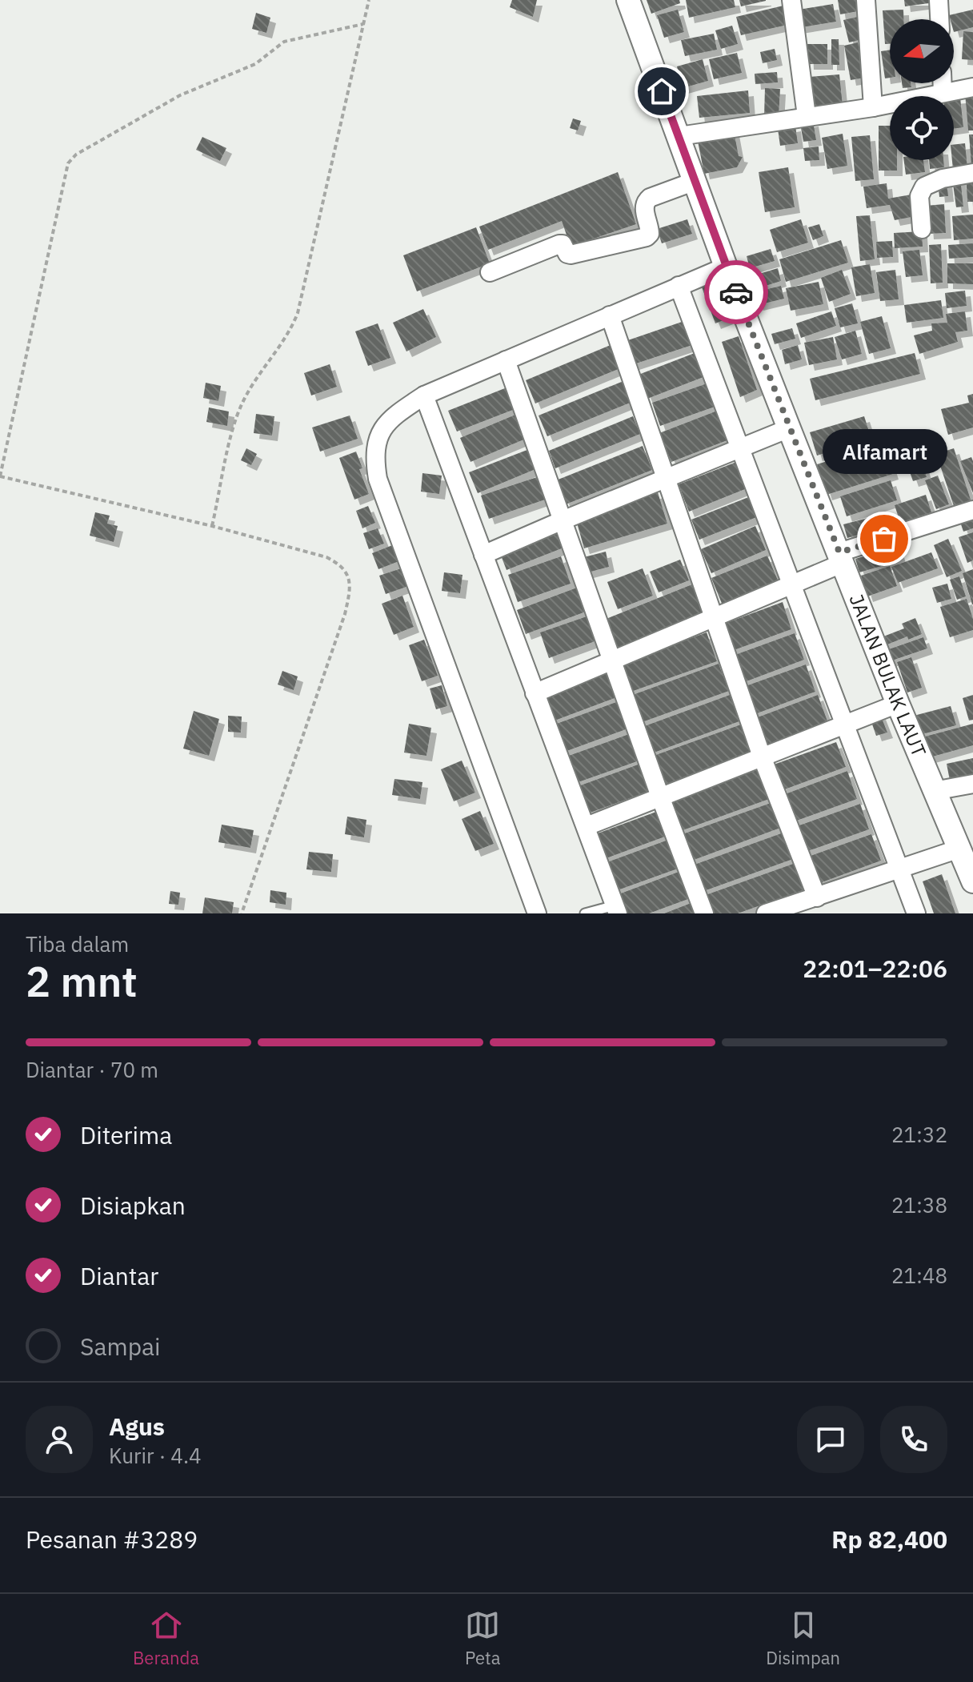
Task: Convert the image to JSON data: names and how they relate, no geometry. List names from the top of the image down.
{
  "streets": {
    "street": ["JALAN BULAK LAUT"]
  },
  "places": ["Alfamart"],
  "north": "left",
  "page": {
    "bubble": "Alfamart",
    "heading": ["2 mnt", "Tiba dalam", "22:01–22:06"],
    "panel": [
      "Agus",
      "Kurir · 4.4",
      "Pesanan #3289",
      "Rp 82,400"
    ],
    "bar": "Diantar · 70 m",
    "list": [
      ["Diterima", "21:32"],
      ["Disiapkan", "21:38"],
      ["Diantar", "21:48"],
      "Sampai"
    ],
    "tabs": ["Beranda", "Peta", "Disimpan"]
  }
}
